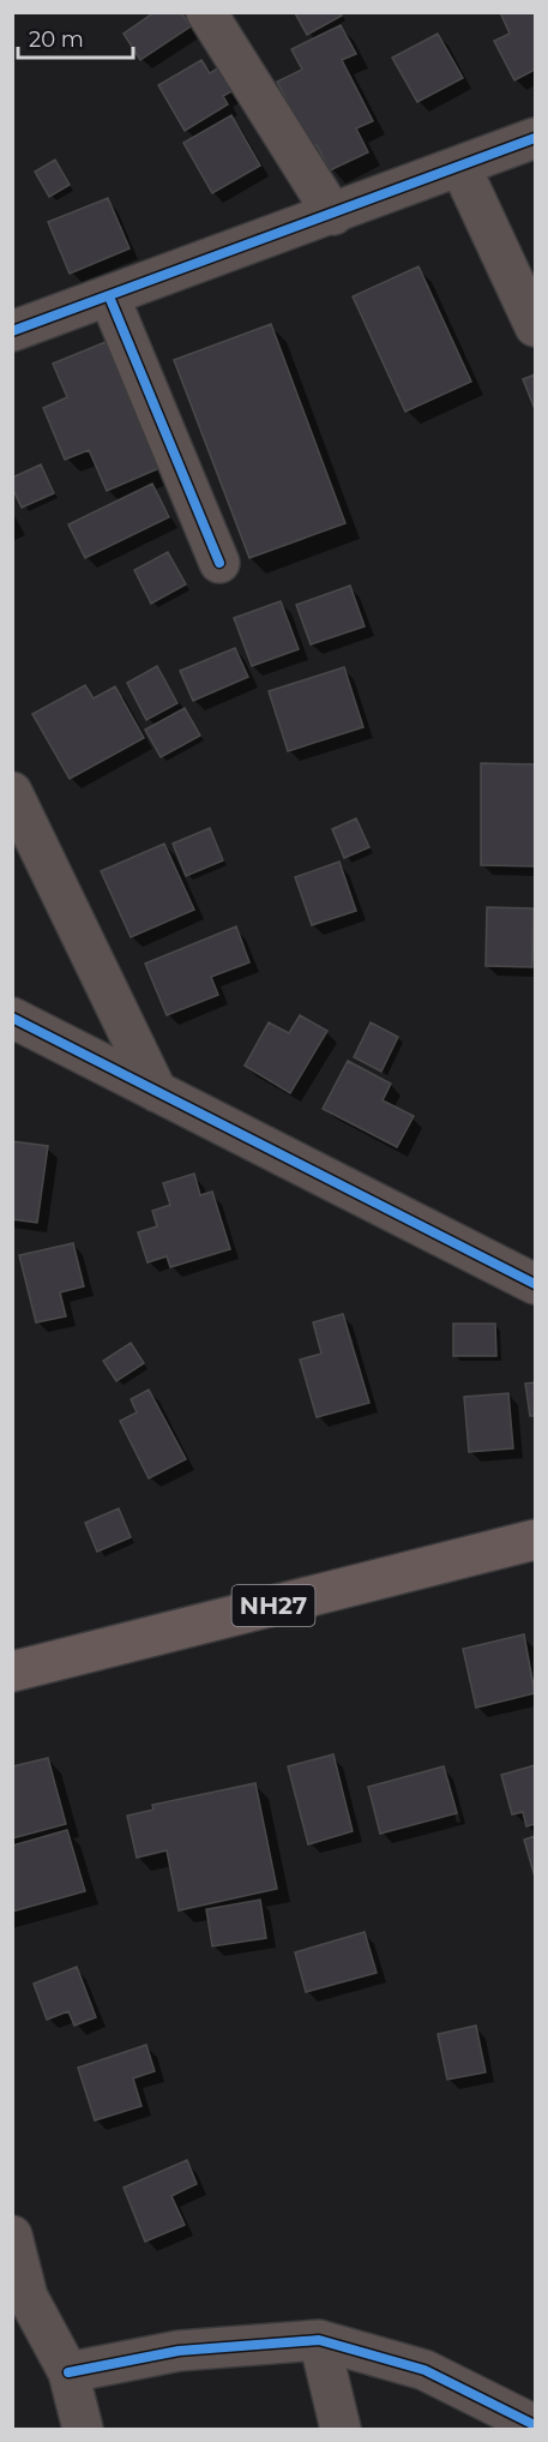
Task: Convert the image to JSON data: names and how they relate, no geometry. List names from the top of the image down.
{
  "streets": {
    "highway": ["NH27"]
  },
  "scale_bar": "20 m"
}
